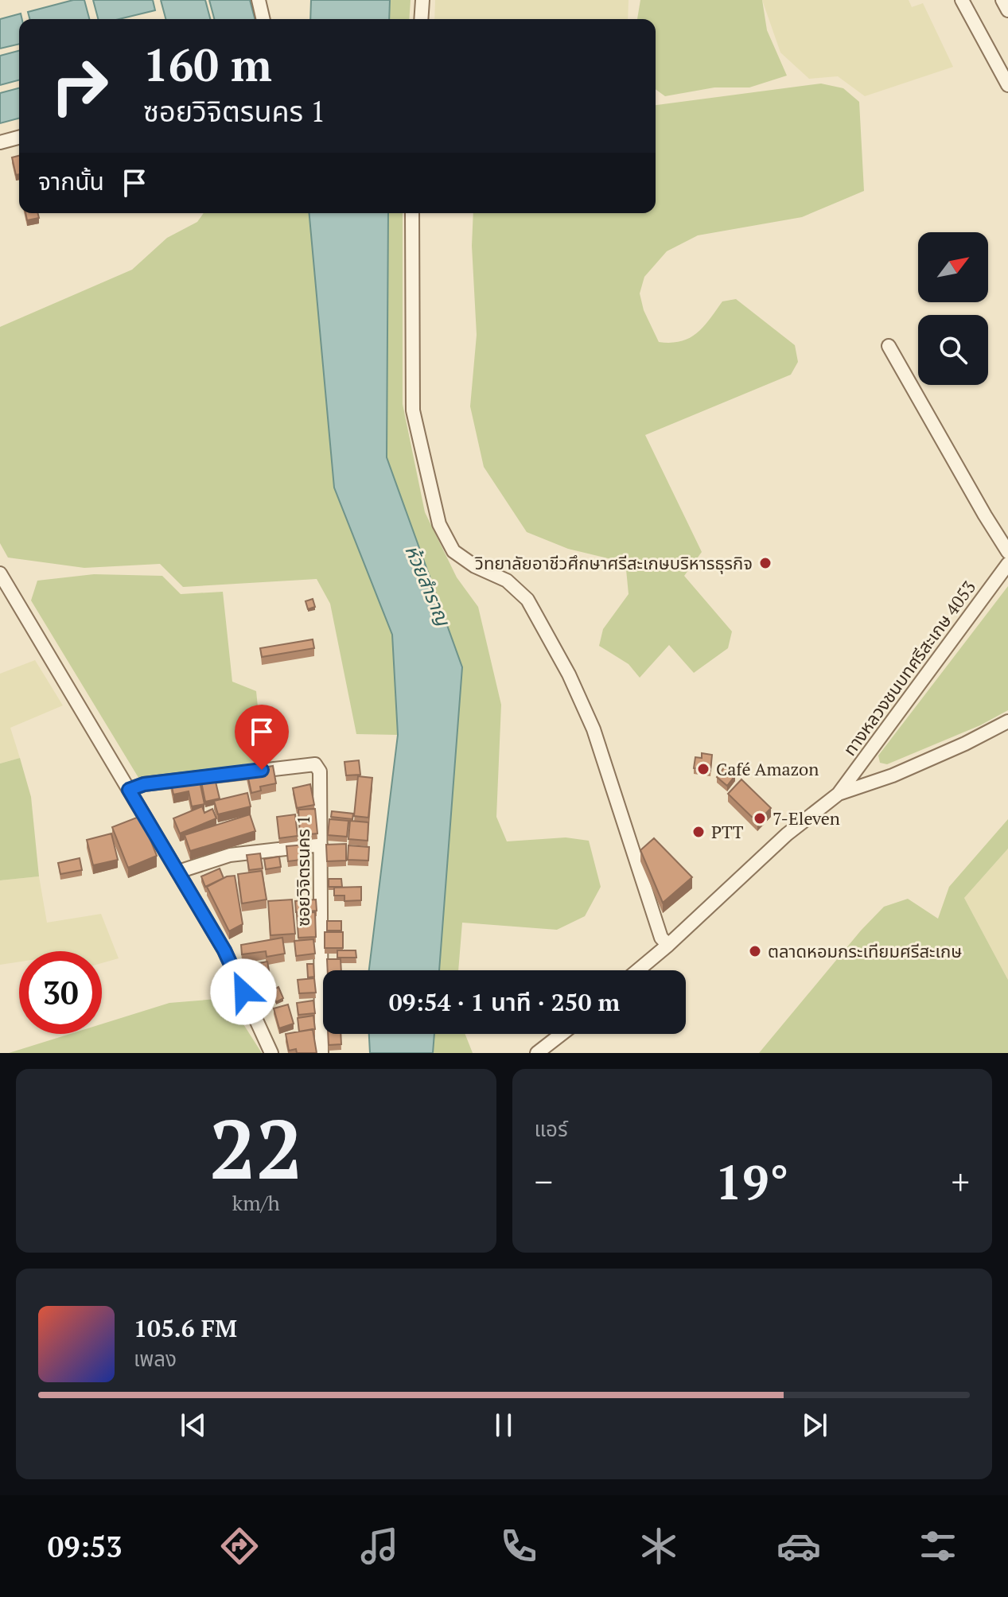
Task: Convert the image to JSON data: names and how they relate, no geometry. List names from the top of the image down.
{
  "streets": {
    "street": ["ทางหลวงชนบทศรีสะเกษ 4053", "ซอยวิจิตรนคร 1"]
  },
  "water": ["ห้วยสำราญ"],
  "places": [
    "วิทยาลัยอาชีวศึกษาศรีสะเกษบริหารธุรกิจ",
    "Café Amazon",
    "7-Eleven",
    "PTT",
    "ตลาดหอมกระเทียมศรีสะเกษ"
  ],
  "north": "top right",
  "page": {
    "turn": ["160 m", "ซอยวิจิตรนคร 1"],
    "then": "จากนั้น",
    "limit": "30",
    "trip": "09:54 · 1 นาที · 250 m",
    "tile": [
      ["22", "km/h"],
      "แอร์"
    ],
    "heat": ["−", "19°", "+"],
    "song": ["105.6 FM", "เพลง"],
    "tabs": "09:53"
  }
}
